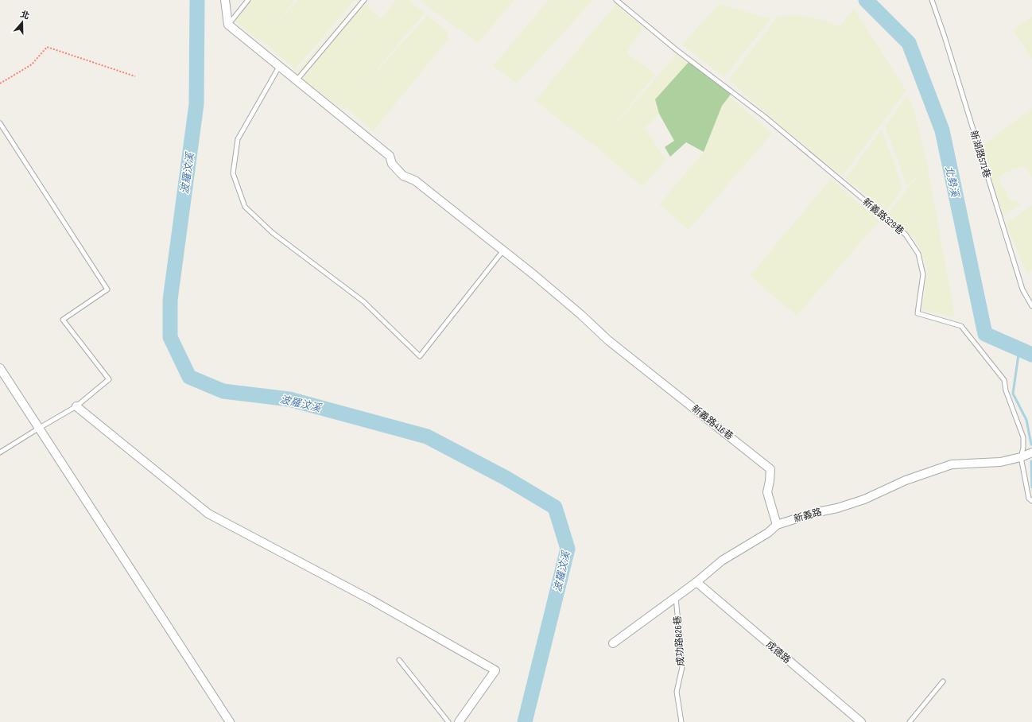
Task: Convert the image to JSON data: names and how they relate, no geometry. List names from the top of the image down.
{
  "streets": {
    "street": ["新義路416巷", "新義路", "成德路"],
    "lane": ["新湖路571巷", "新義路329巷", "成功路826巷"]
  },
  "crossings": [
    ["新義路329巷", "新義路"],
    ["新義路416巷", "新義路"],
    ["新義路", "成功路826巷"],
    ["新義路", "成德路"]
  ],
  "water": ["波羅汶溪", "北勢溪"],
  "north": "top"
}
